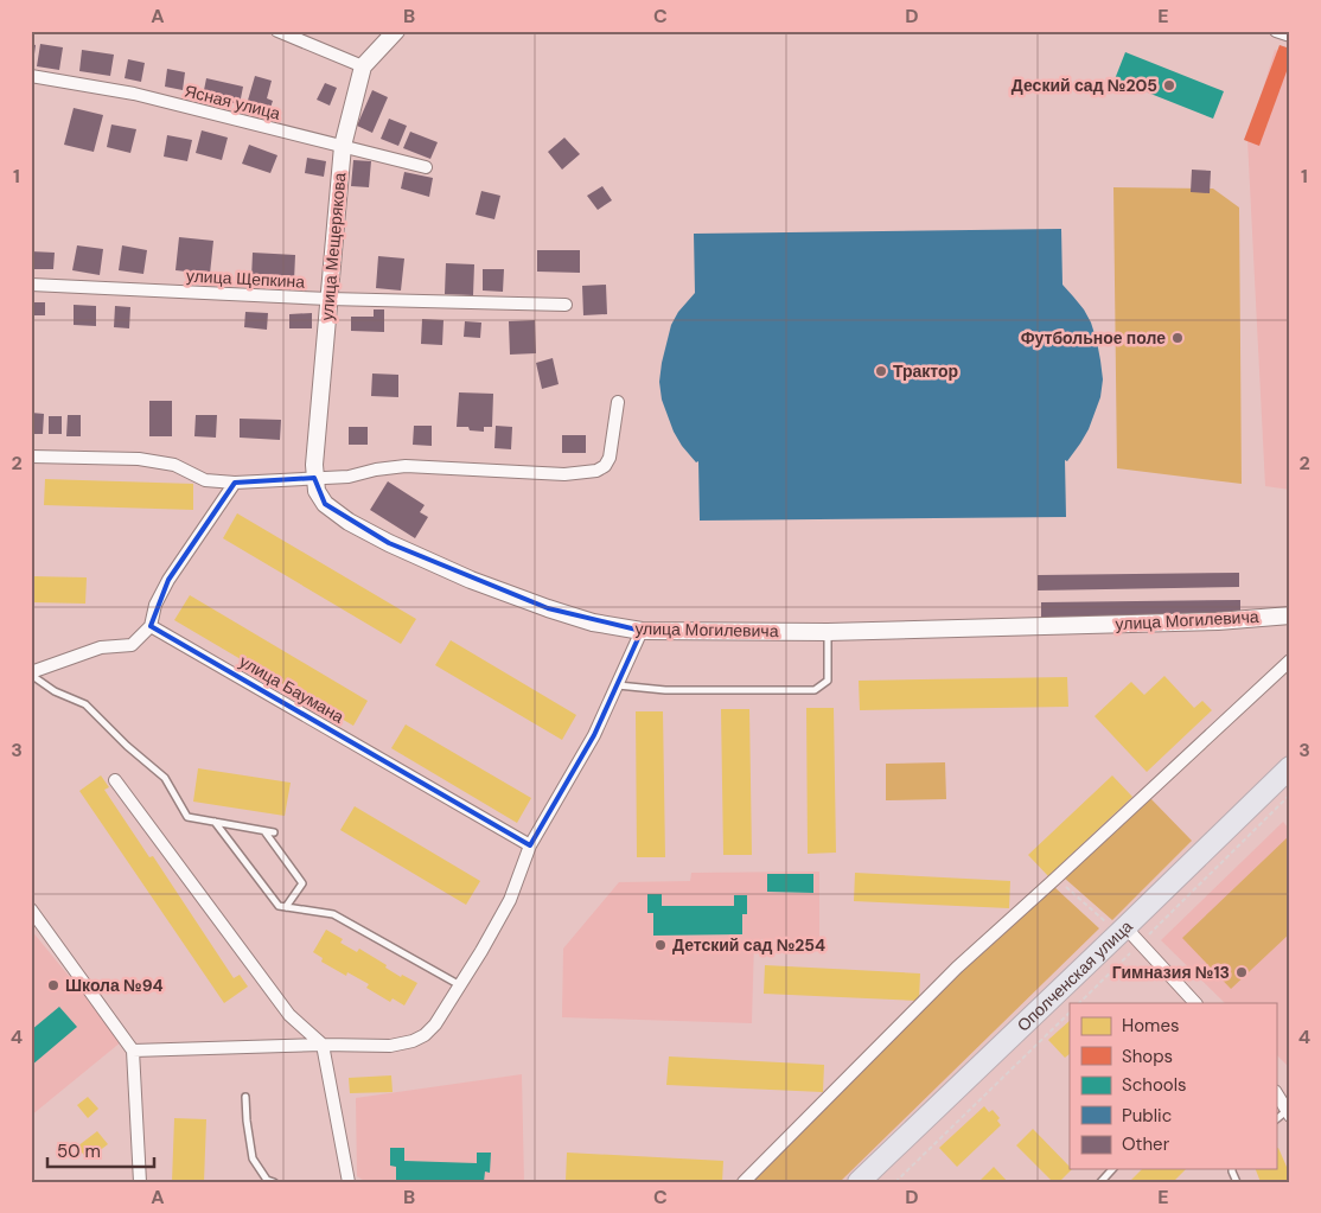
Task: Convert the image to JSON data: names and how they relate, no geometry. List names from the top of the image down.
{
  "streets": {
    "highway": ["Ополченская улица"],
    "street": [
      "Ясная улица",
      "улица Мещерякова",
      "улица Щепкина",
      "улица Могилевича",
      "улица Баумана"
    ]
  },
  "crossings": [
    ["Ясная улица", "улица Мещерякова"],
    ["улица Мещерякова", "улица Щепкина"],
    ["улица Мещерякова", "улица Могилевича"]
  ],
  "places": [
    "Деский сад №205",
    "Футбольное поле",
    "Трактор",
    "Детский сад №254",
    "Гимназия №13",
    "Школа №94"
  ],
  "legend": [
    "Homes",
    "Shops",
    "Schools",
    "Public",
    "Other"
  ],
  "scale_bar": "50 m",
  "grid": {
    "columns": [
      "A",
      "B",
      "C",
      "D",
      "E"
    ],
    "rows": [
      "1",
      "2",
      "3",
      "4"
    ]
  }
}
